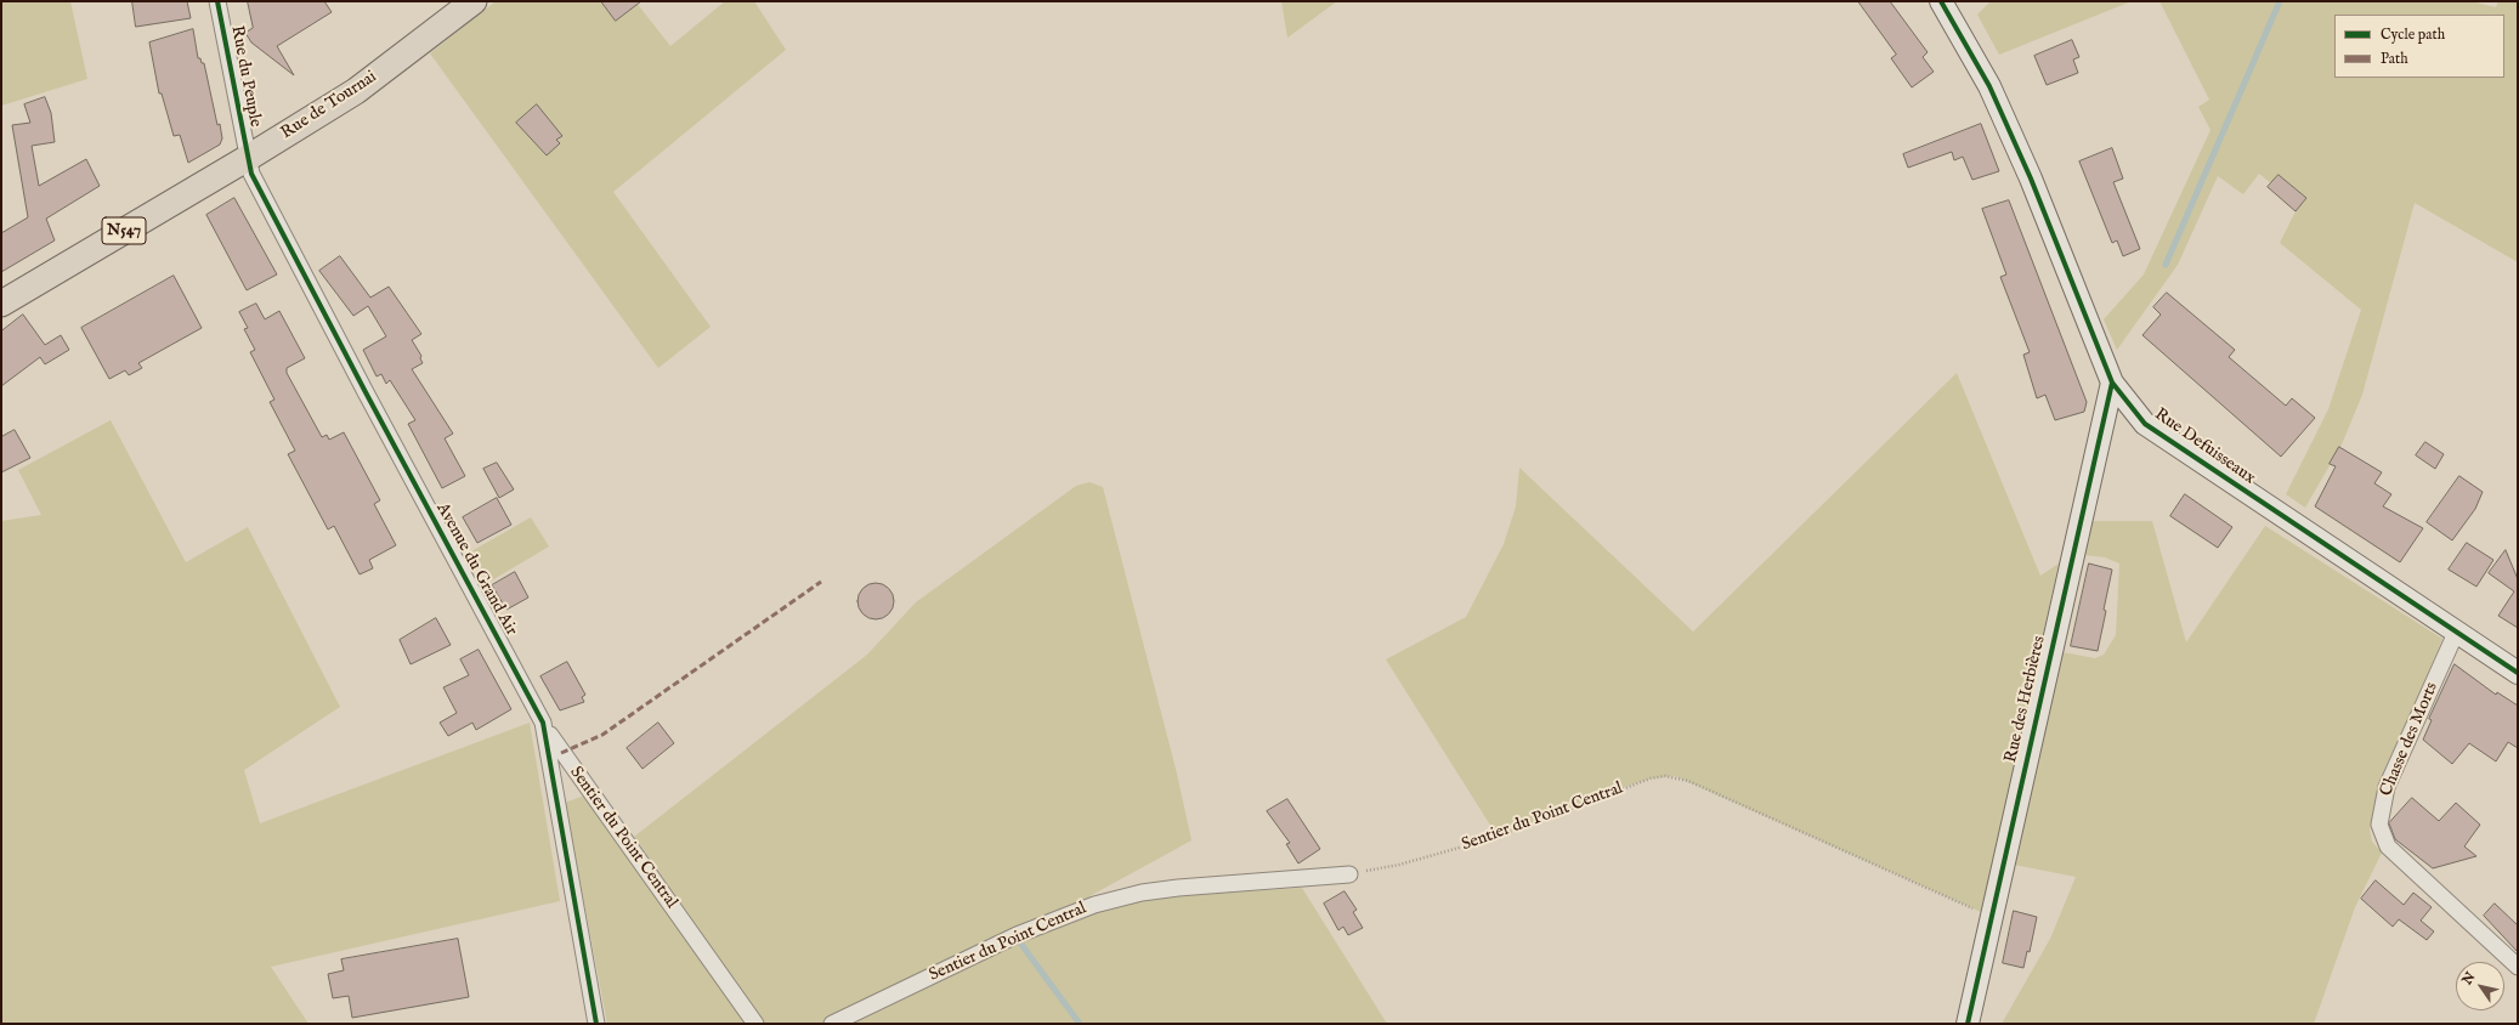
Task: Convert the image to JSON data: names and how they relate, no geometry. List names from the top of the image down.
{
  "streets": {
    "main road": ["Rue de Tournai", "N547"],
    "street": [
      "Rue du Peuple",
      "Rue Defuisseaux",
      "Avenue du Grand Air",
      "Rue des Herbières",
      "Chasse des Morts",
      "Sentier du Point Central"
    ]
  },
  "crossings": [
    ["Rue du Peuple", "Rue de Tournai"],
    ["Rue du Peuple", "Avenue du Grand Air"],
    ["Rue de Tournai", "Avenue du Grand Air"],
    ["Rue Defuisseaux", "Rue des Herbières"],
    ["Rue Defuisseaux", "Chasse des Morts"],
    ["Avenue du Grand Air", "Sentier du Point Central"],
    ["Rue des Herbières", "Sentier du Point Central"]
  ],
  "legend": ["Cycle path", "Path"],
  "north": "top left"
}
